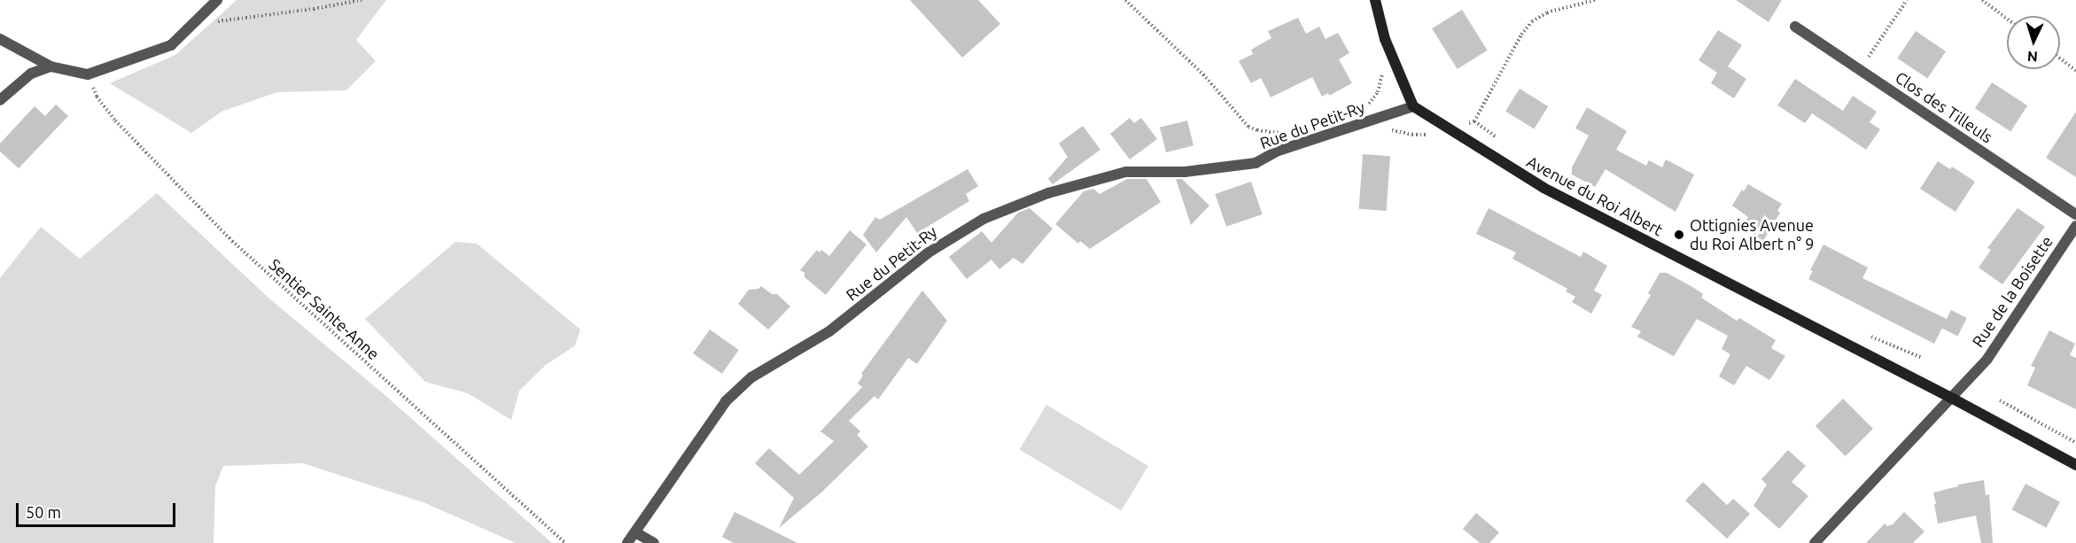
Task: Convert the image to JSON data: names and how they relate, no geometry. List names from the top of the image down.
{
  "streets": {
    "main road": ["Avenue du Roi Albert"],
    "street": ["Clos des Tilleuls", "Rue du Petit-Ry", "Rue de la Boisette"],
    "path": ["Sentier Sainte-Anne"]
  },
  "crossings": [
    ["Rue du Petit-Ry", "Avenue du Roi Albert"],
    ["Avenue du Roi Albert", "Rue de la Boisette"]
  ],
  "places": ["Ottignies Avenue du Roi Albert n° 9"],
  "scale_bar": "50 m",
  "north": "bottom"
}
